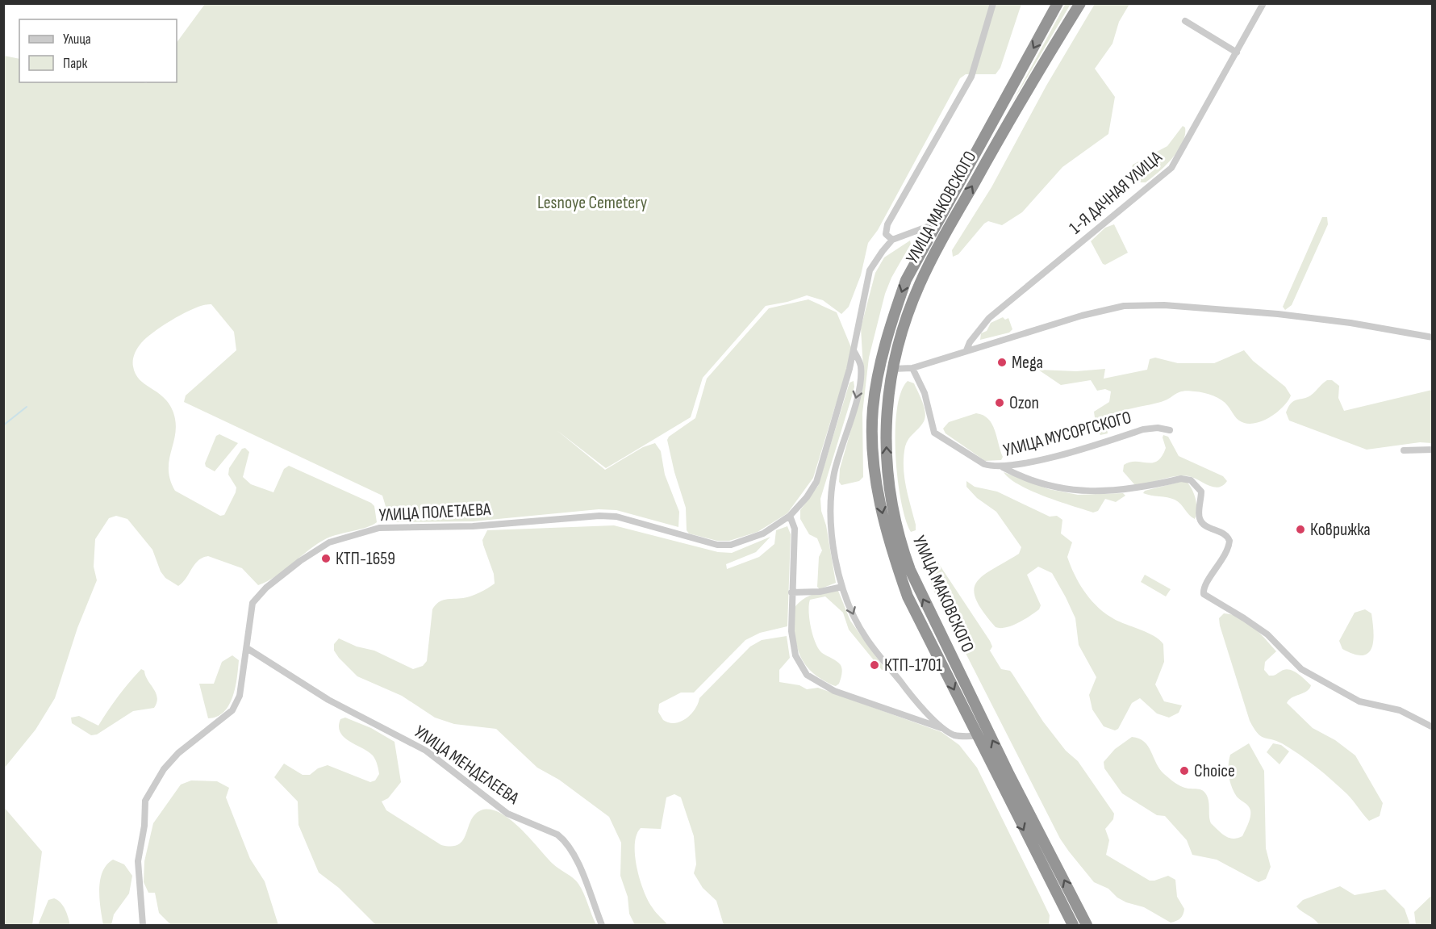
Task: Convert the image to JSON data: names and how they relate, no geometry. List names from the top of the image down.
{
  "streets": {
    "highway": ["УЛИЦА МАКОВСКОГО"],
    "street": [
      "1-Я ДАЧНАЯ УЛИЦА",
      "УЛИЦА МУСОРГСКОГО",
      "УЛИЦА ПОЛЕТАЕВА",
      "УЛИЦА МЕНДЕЛЕЕВА"
    ]
  },
  "crossings": [
    ["УЛИЦА ПОЛЕТАЕВА", "УЛИЦА МЕНДЕЛЕЕВА"]
  ],
  "parks": ["Lesnoye Cemetery"],
  "places": [
    "Mega",
    "Ozon",
    "Коврижка",
    "КТП-1659",
    "КТП-1701",
    "Choice"
  ],
  "legend": ["Улица", "Парк"]
}
